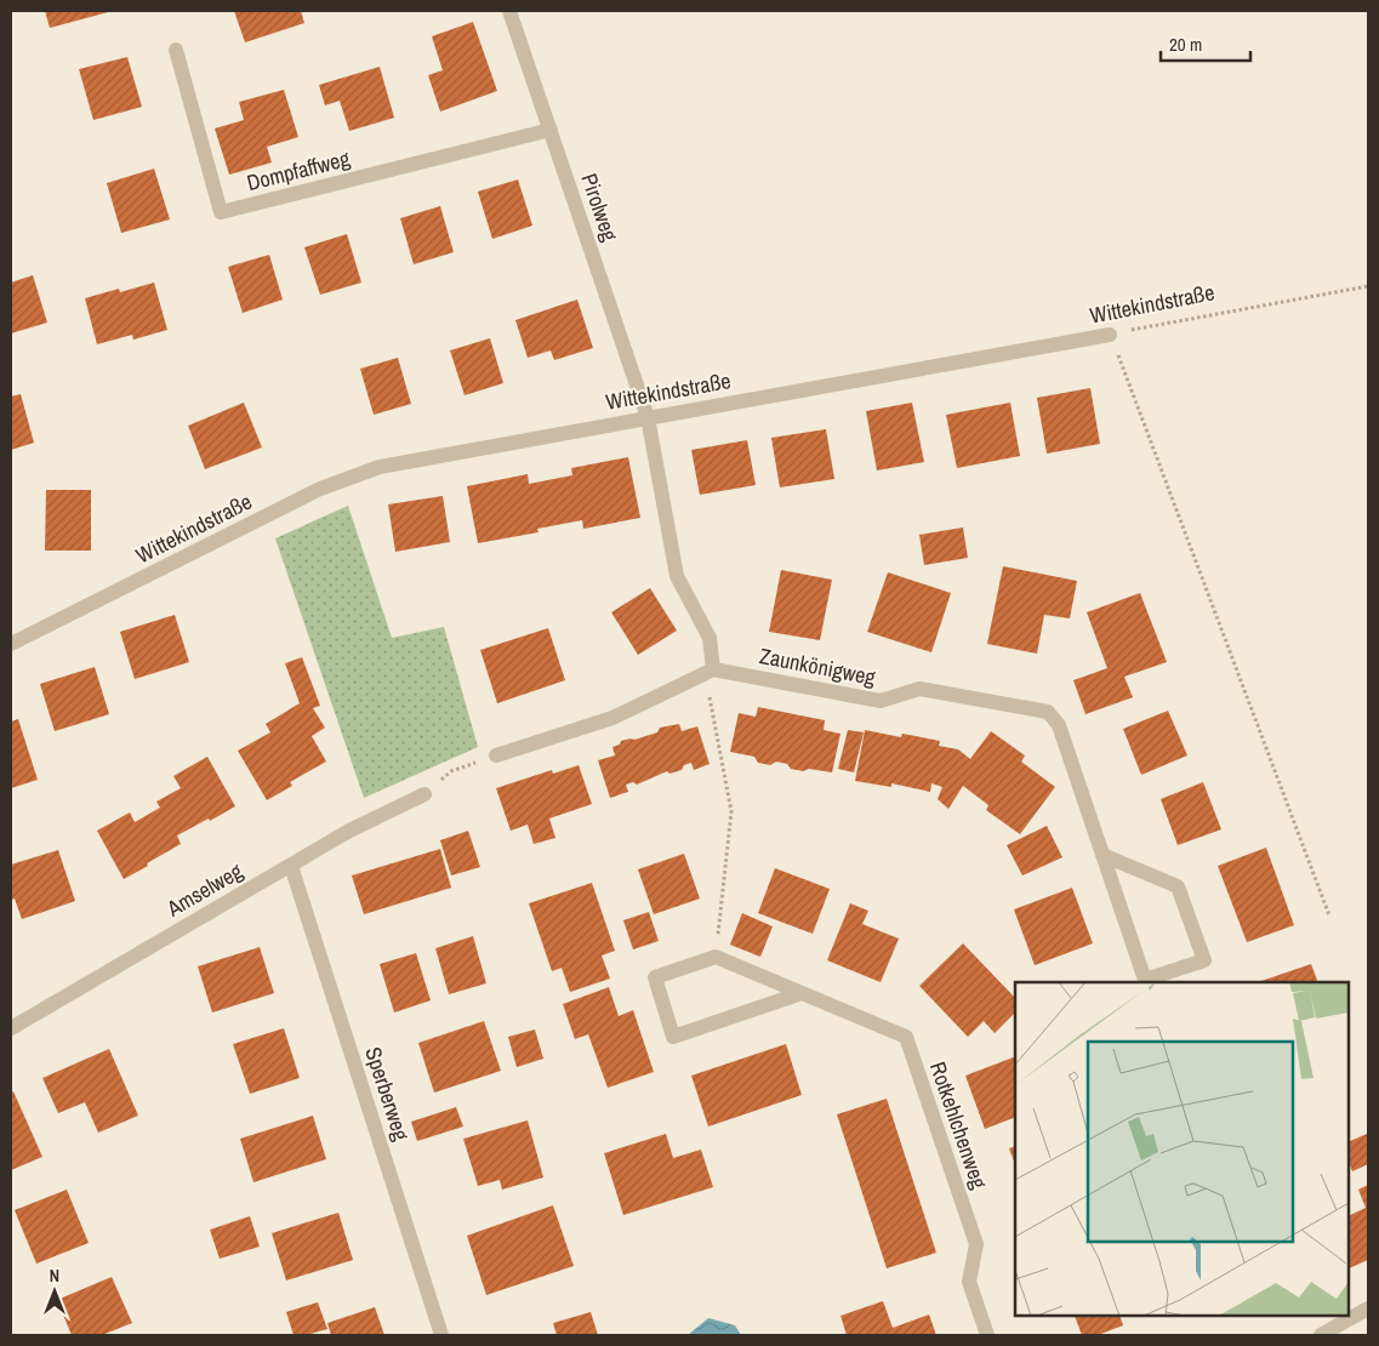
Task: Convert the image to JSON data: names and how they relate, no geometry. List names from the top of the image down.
{
  "streets": {
    "street": [
      "Dompfaffweg",
      "Pirolweg",
      "Wittekindstraße",
      "Zaunkönigweg",
      "Amselweg",
      "Sperberweg",
      "Rotkehlchenweg"
    ]
  },
  "crossings": [
    ["Dompfaffweg", "Pirolweg"],
    ["Pirolweg", "Wittekindstraße"],
    ["Amselweg", "Sperberweg"]
  ],
  "scale_bar": "20 m",
  "north": "top"
}
